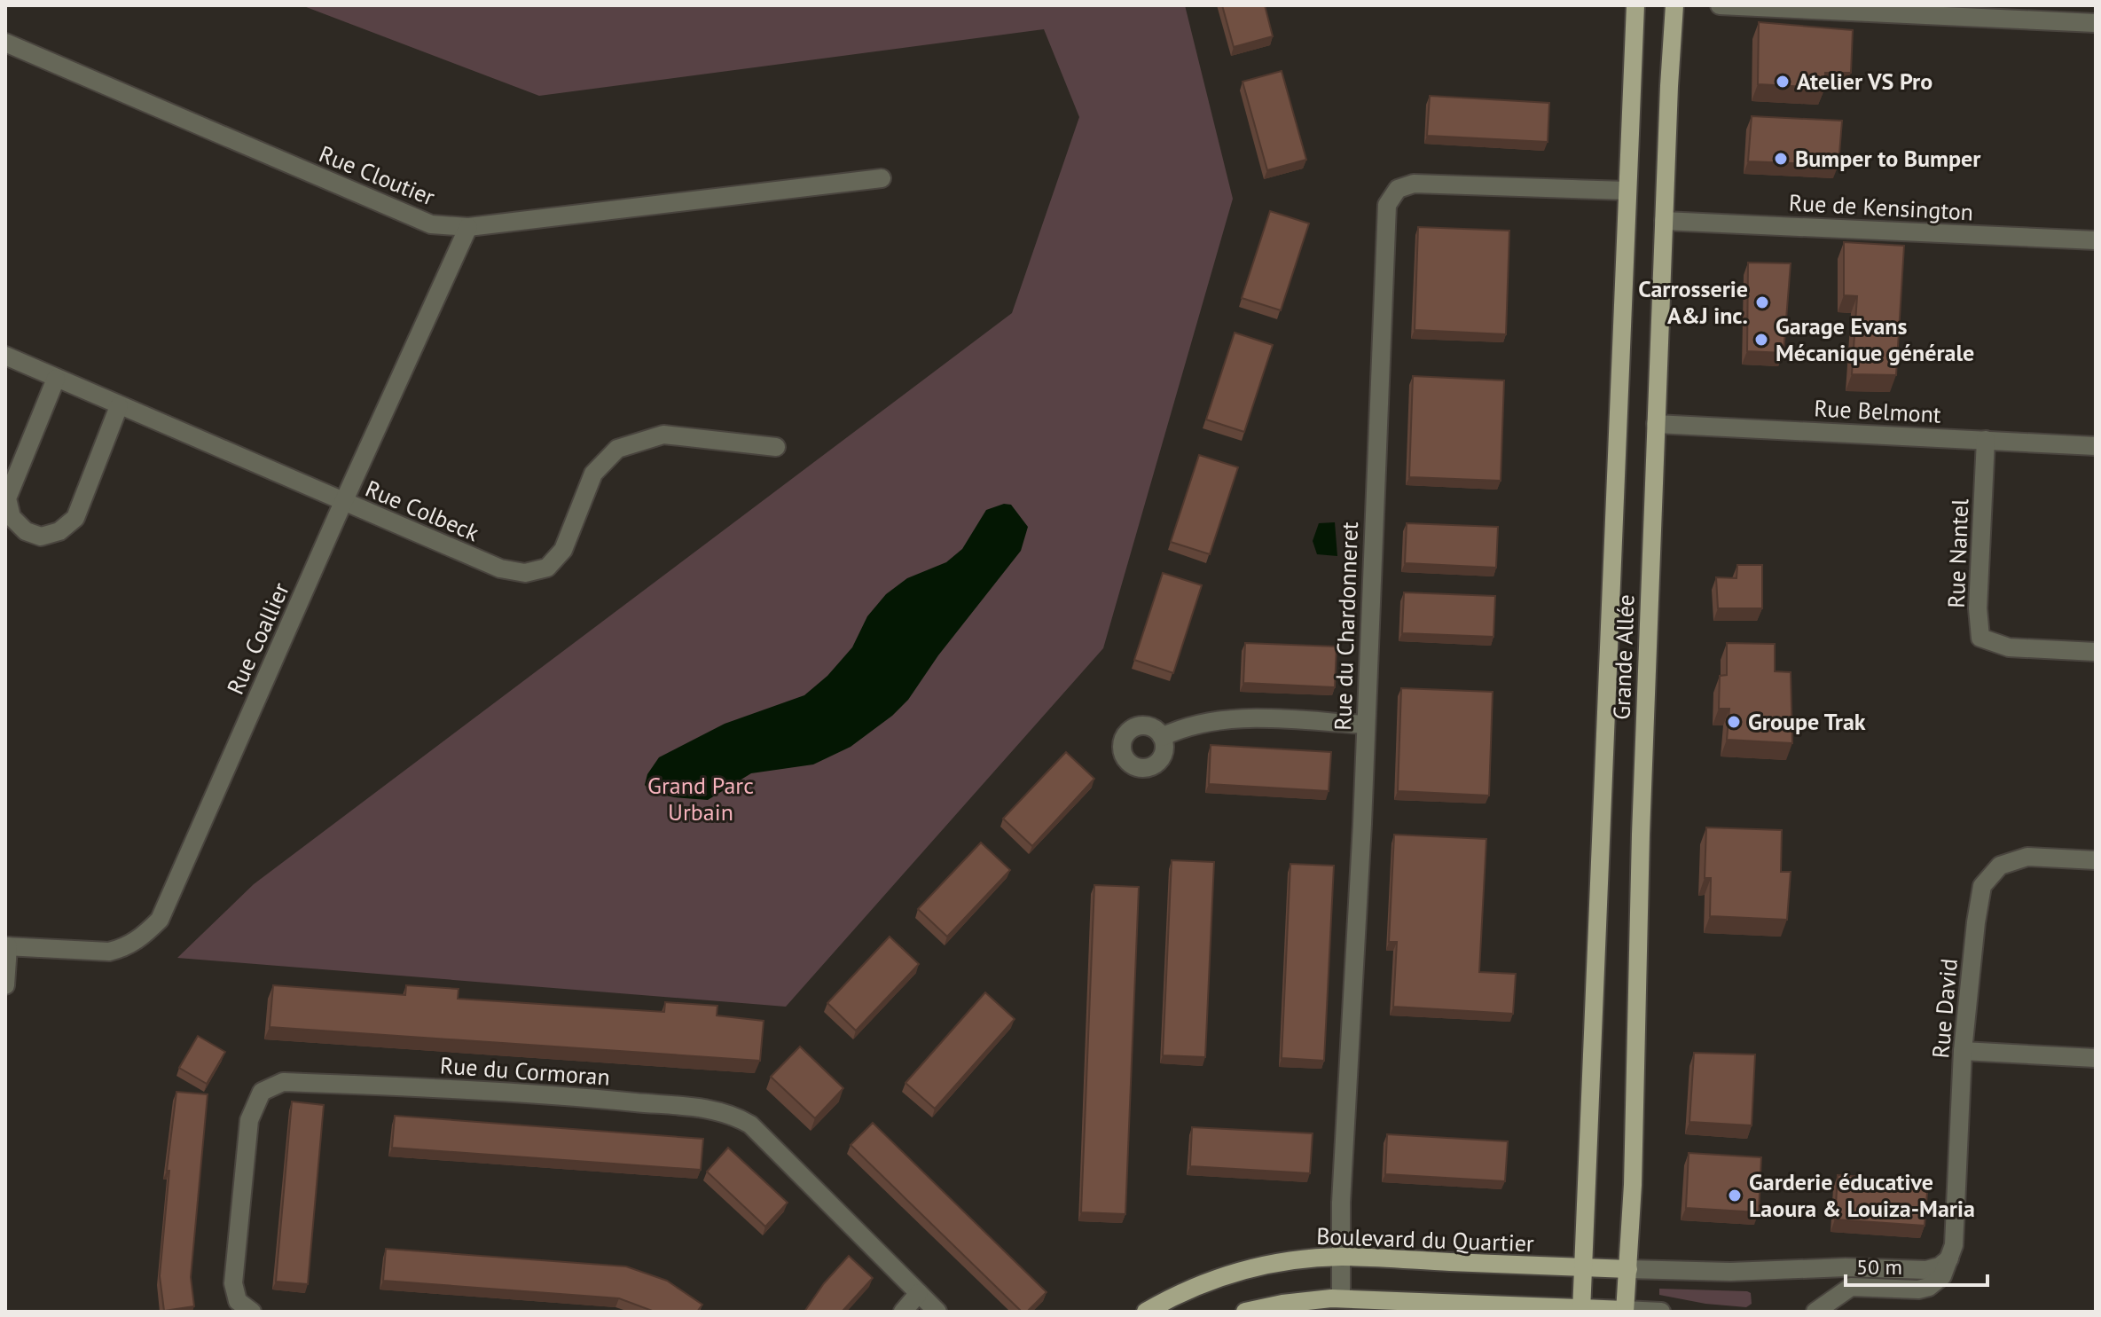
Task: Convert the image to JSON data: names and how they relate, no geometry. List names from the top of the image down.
{
  "streets": {
    "main road": ["Grande Allée", "Boulevard du Quartier"],
    "street": [
      "Rue Cloutier",
      "Rue de Kensington",
      "Rue Belmont",
      "Rue Colbeck",
      "Rue Nantel",
      "Rue du Chardonneret",
      "Rue Coallier",
      "Rue David",
      "Rue du Cormoran"
    ]
  },
  "crossings": [
    ["Rue Cloutier", "Rue Coallier"],
    ["Rue de Kensington", "Grande Allée"],
    ["Rue Belmont", "Rue Nantel"],
    ["Rue Belmont", "Grande Allée"],
    ["Rue Colbeck", "Rue Coallier"],
    ["Rue du Chardonneret", "Grande Allée"],
    ["Rue du Chardonneret", "Boulevard du Quartier"],
    ["Grande Allée", "Boulevard du Quartier"]
  ],
  "parks": ["Grand Parc Urbain"],
  "places": [
    "Atelier VS Pro",
    "Bumper to Bumper",
    "Carrosserie A&J inc.",
    "Garage Evans Mécanique générale",
    "Groupe Trak",
    "Garderie éducative Laoura & Louiza-Maria"
  ],
  "scale_bar": "50 m"
}
